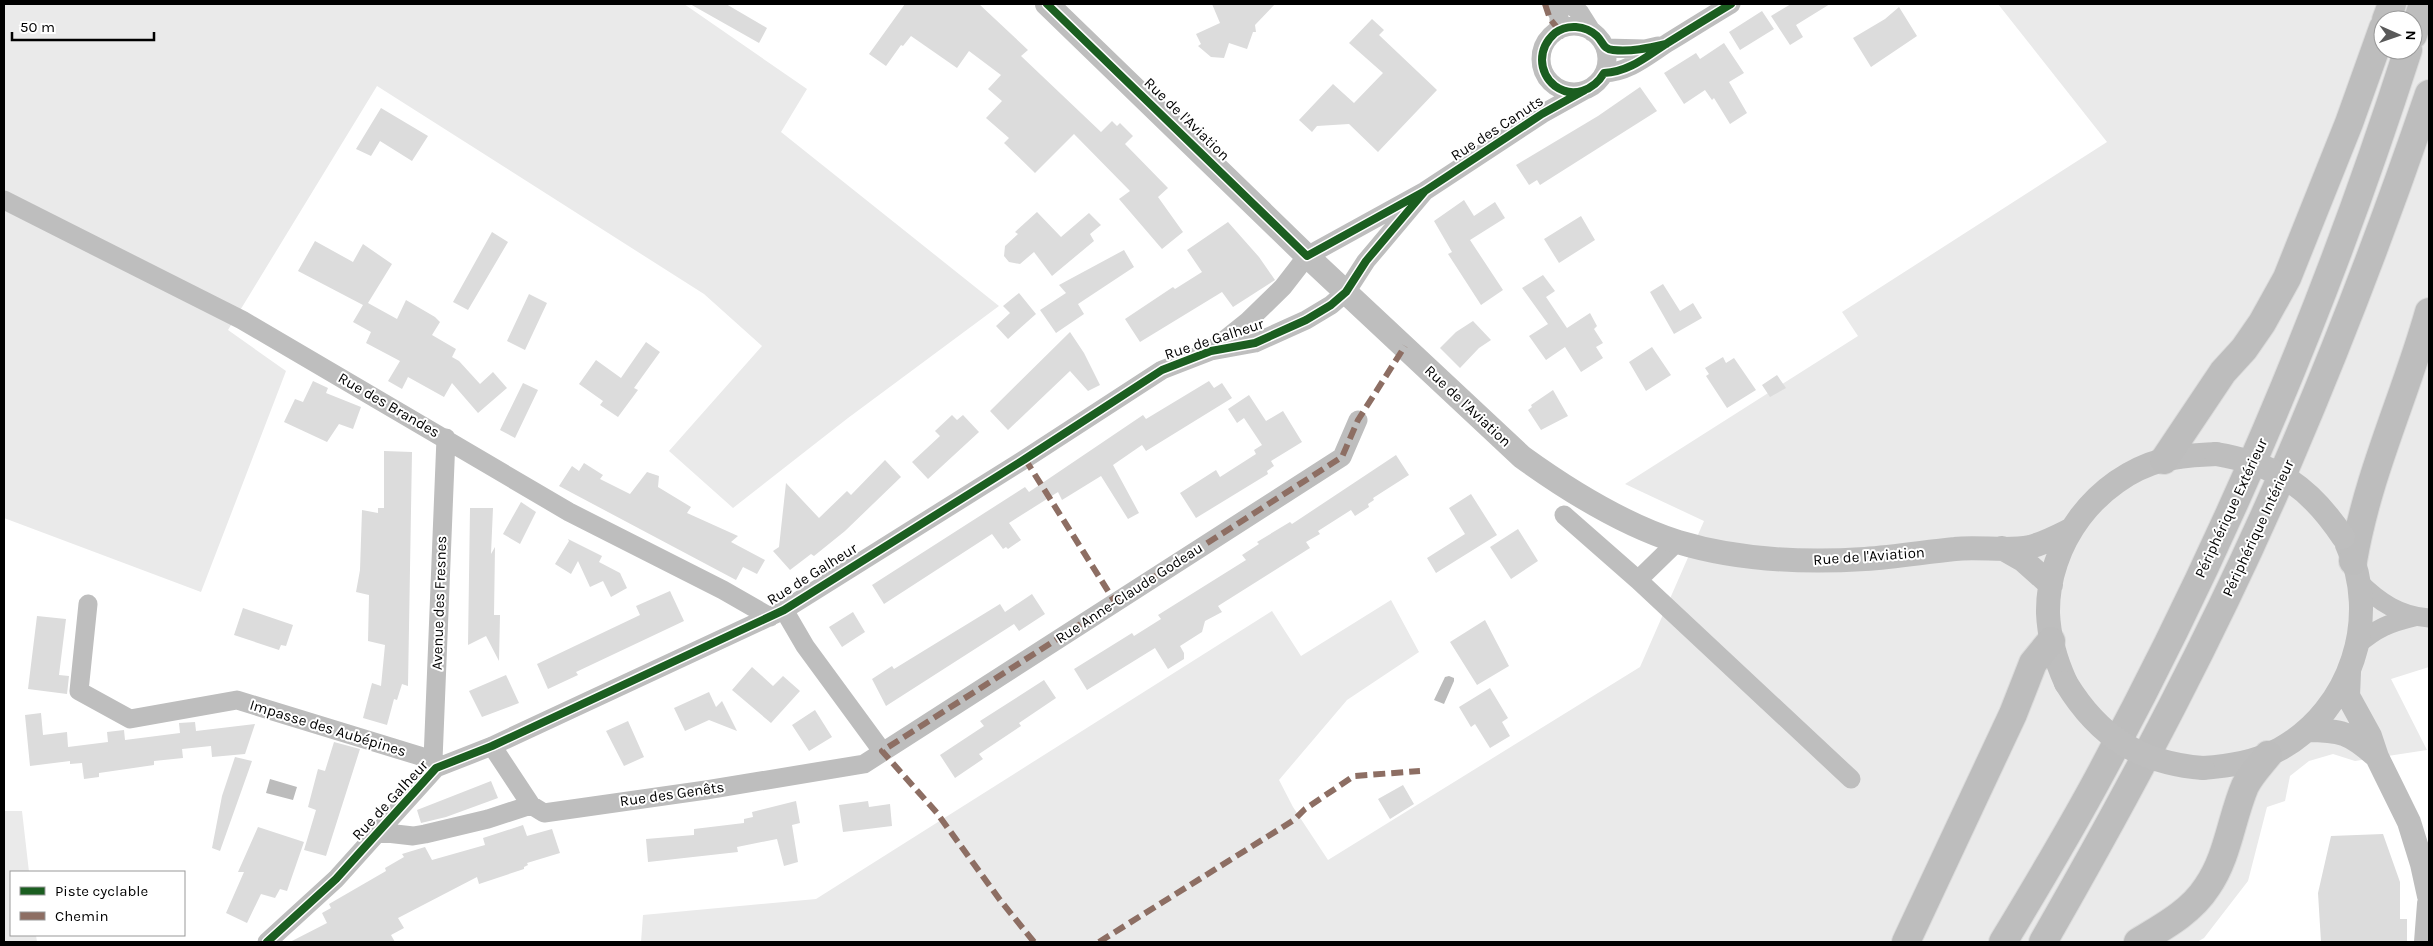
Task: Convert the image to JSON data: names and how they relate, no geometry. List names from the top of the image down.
{
  "streets": {
    "highway": ["Périphérique Extérieur", "Périphérique Intérieur"],
    "street": [
      "Rue de l'Aviation",
      "Rue des Canuts",
      "Rue de Galheur",
      "Rue des Brandes",
      "Rue Anne-Claude Godeau",
      "Avenue des Fresnes",
      "Impasse des Aubépines",
      "Rue des Genêts"
    ]
  },
  "crossings": [
    ["Rue de l'Aviation", "Rue des Canuts"],
    ["Rue de l'Aviation", "Rue de Galheur"],
    ["Rue des Canuts", "Rue de Galheur"],
    ["Rue de Galheur", "Rue des Brandes"],
    ["Rue de Galheur", "Avenue des Fresnes"],
    ["Rue de Galheur", "Impasse des Aubépines"],
    ["Rue des Brandes", "Avenue des Fresnes"],
    ["Rue Anne-Claude Godeau", "Rue des Genêts"],
    ["Avenue des Fresnes", "Impasse des Aubépines"]
  ],
  "legend": ["Piste cyclable", "Chemin"],
  "scale_bar": "50 m",
  "north": "right"
}
